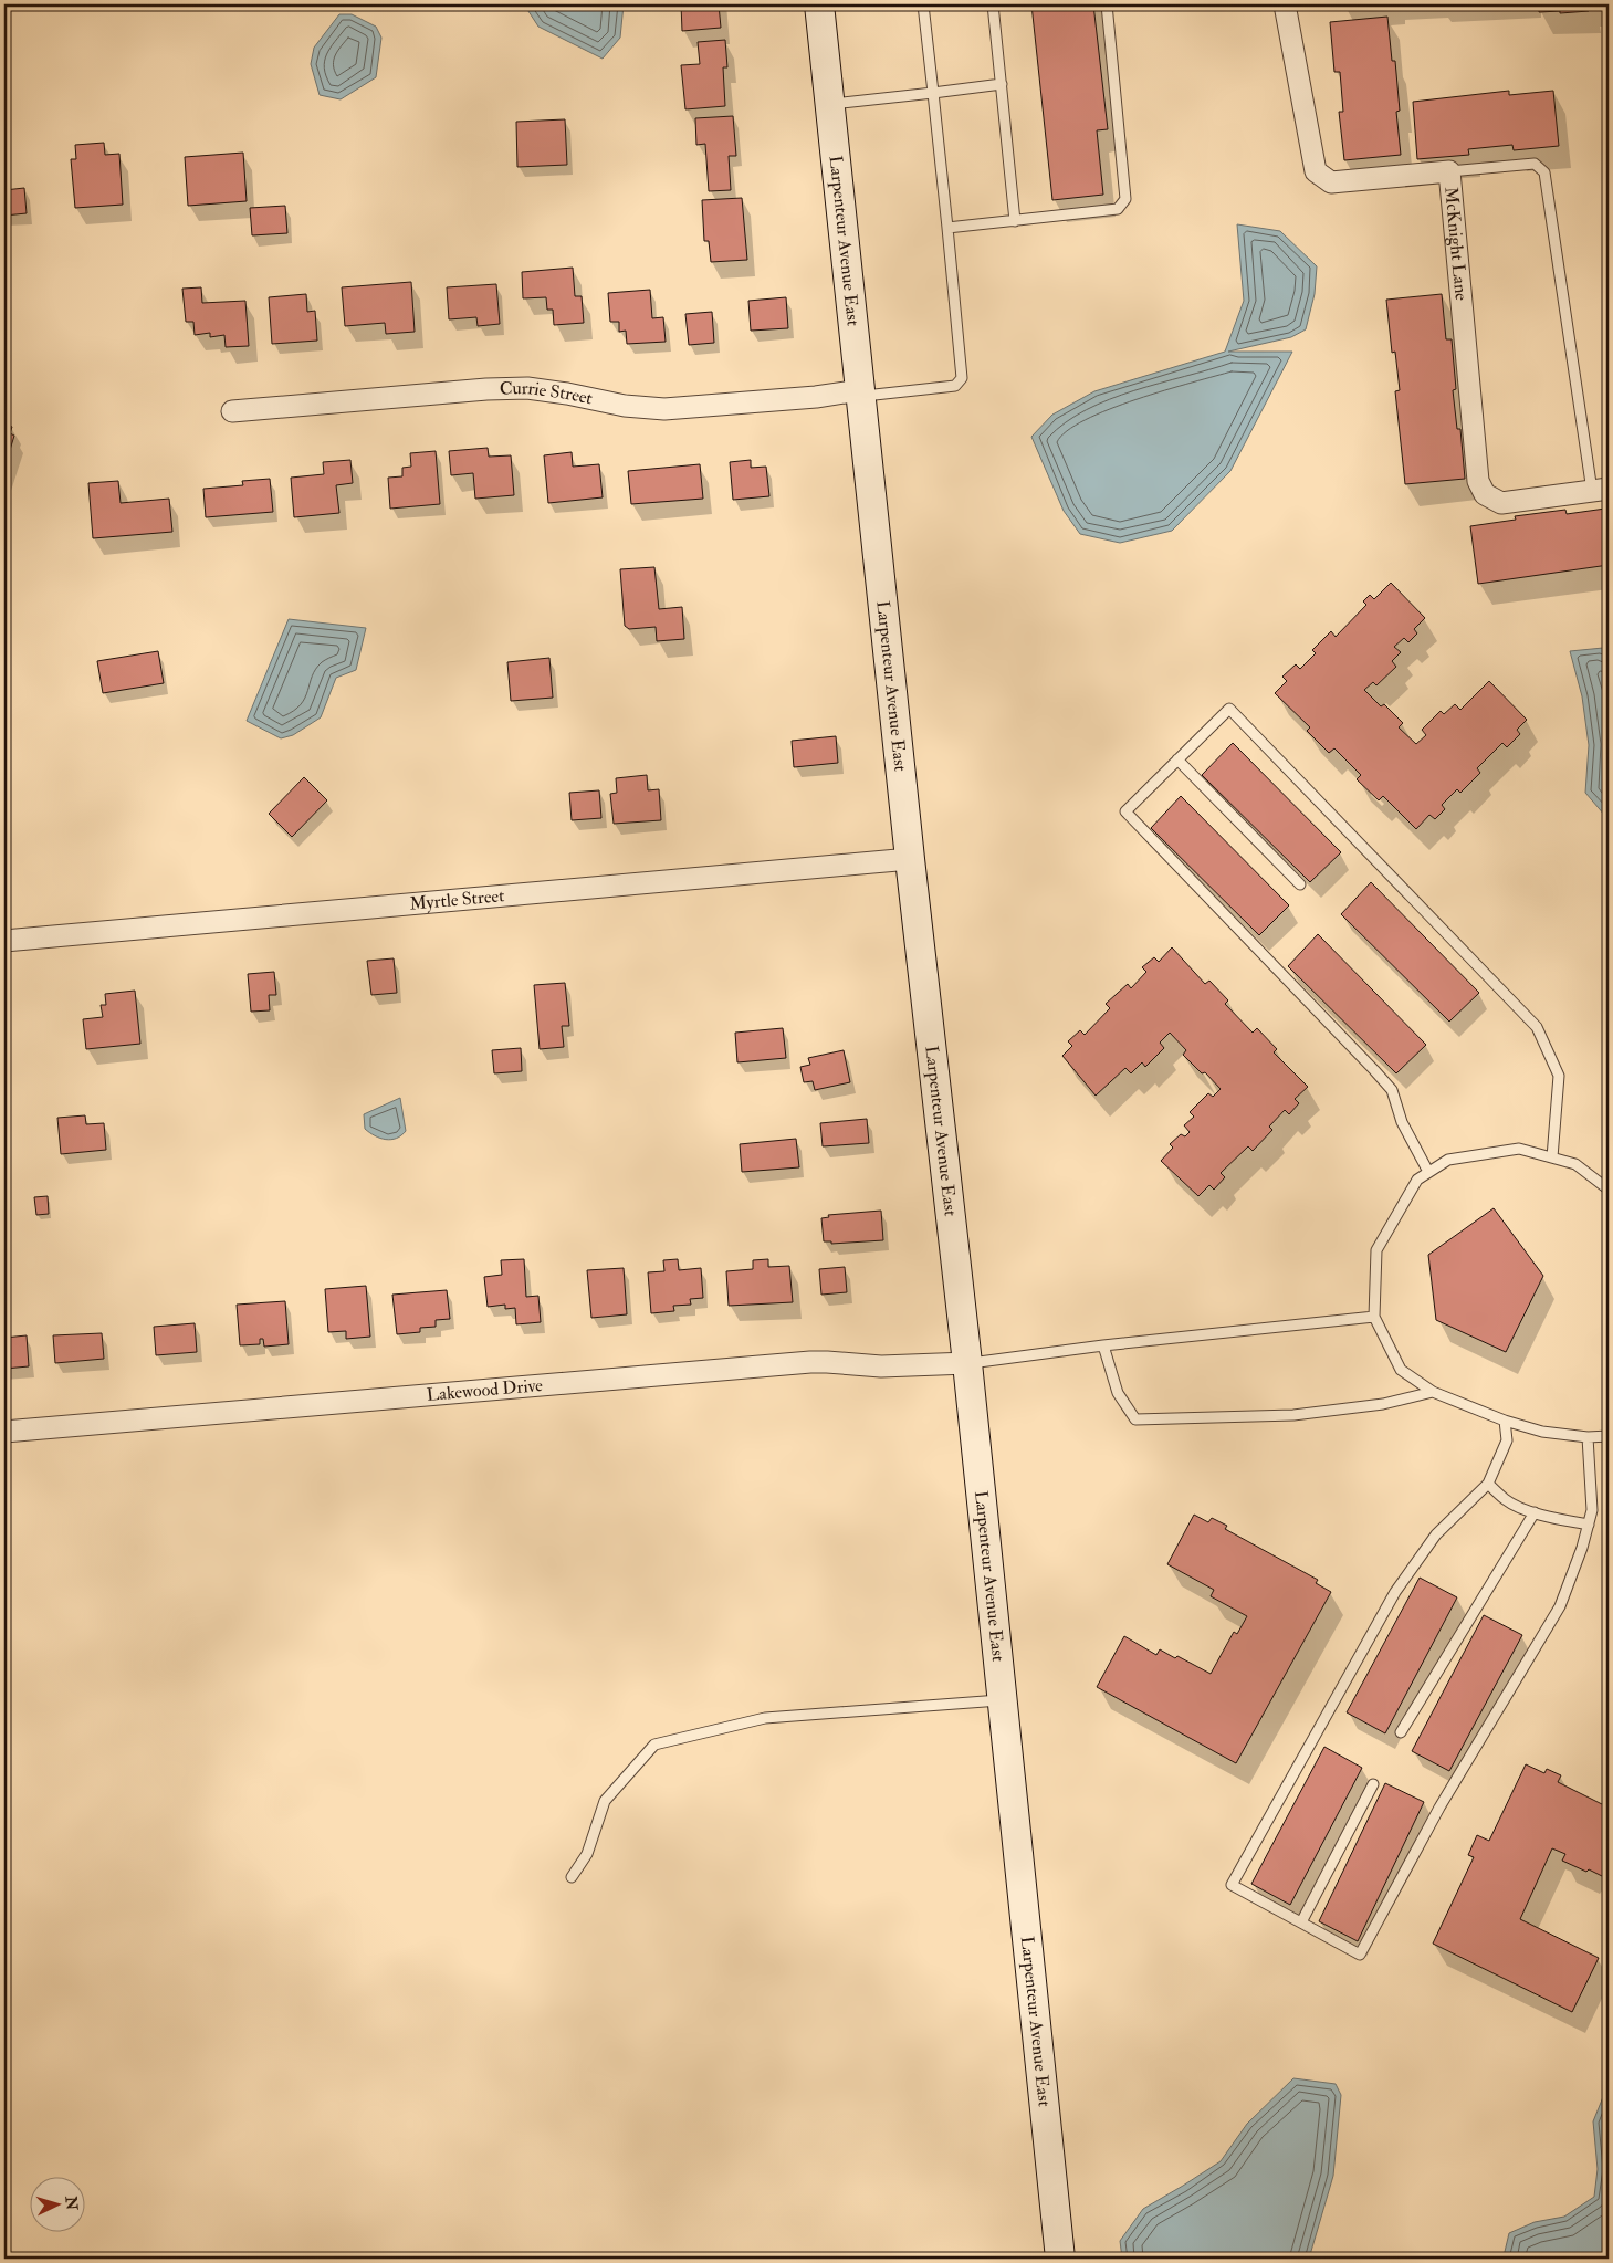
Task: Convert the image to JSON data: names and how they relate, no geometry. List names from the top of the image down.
{
  "streets": {
    "street": [
      "Larpenteur Avenue East",
      "McKnight Lane",
      "Currie Street",
      "Myrtle Street",
      "Lakewood Drive"
    ]
  },
  "crossings": [
    ["Larpenteur Avenue East", "Currie Street"],
    ["Larpenteur Avenue East", "Myrtle Street"],
    ["Larpenteur Avenue East", "Lakewood Drive"]
  ],
  "north": "right"
}
